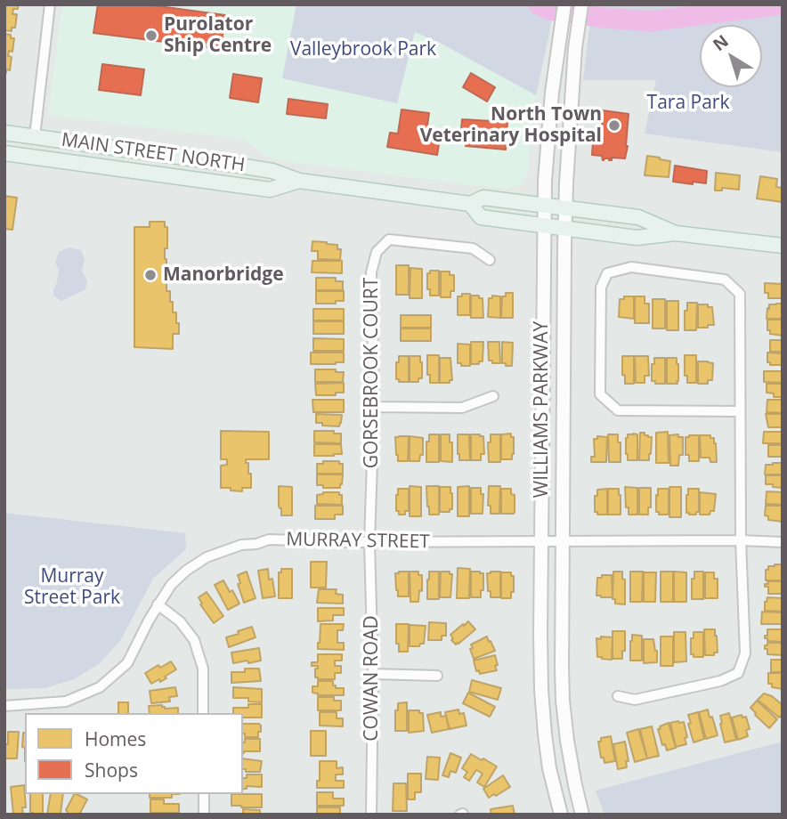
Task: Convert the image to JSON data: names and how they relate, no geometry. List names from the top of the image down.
{
  "streets": {
    "main road": ["MAIN STREET NORTH", "WILLIAMS PARKWAY"],
    "street": ["GORSEBROOK COURT", "MURRAY STREET", "COWAN ROAD"]
  },
  "crossings": [
    ["MAIN STREET NORTH", "WILLIAMS PARKWAY"],
    ["GORSEBROOK COURT", "MURRAY STREET"],
    ["GORSEBROOK COURT", "COWAN ROAD"],
    ["WILLIAMS PARKWAY", "MURRAY STREET"],
    ["MURRAY STREET", "COWAN ROAD"]
  ],
  "parks": ["Valleybrook Park", "Tara Park", "Murray Street Park"],
  "places": ["Purolator Ship Centre", "North Town Veterinary Hospital", "Manorbridge"],
  "legend": ["Homes", "Shops"],
  "north": "top left"
}
